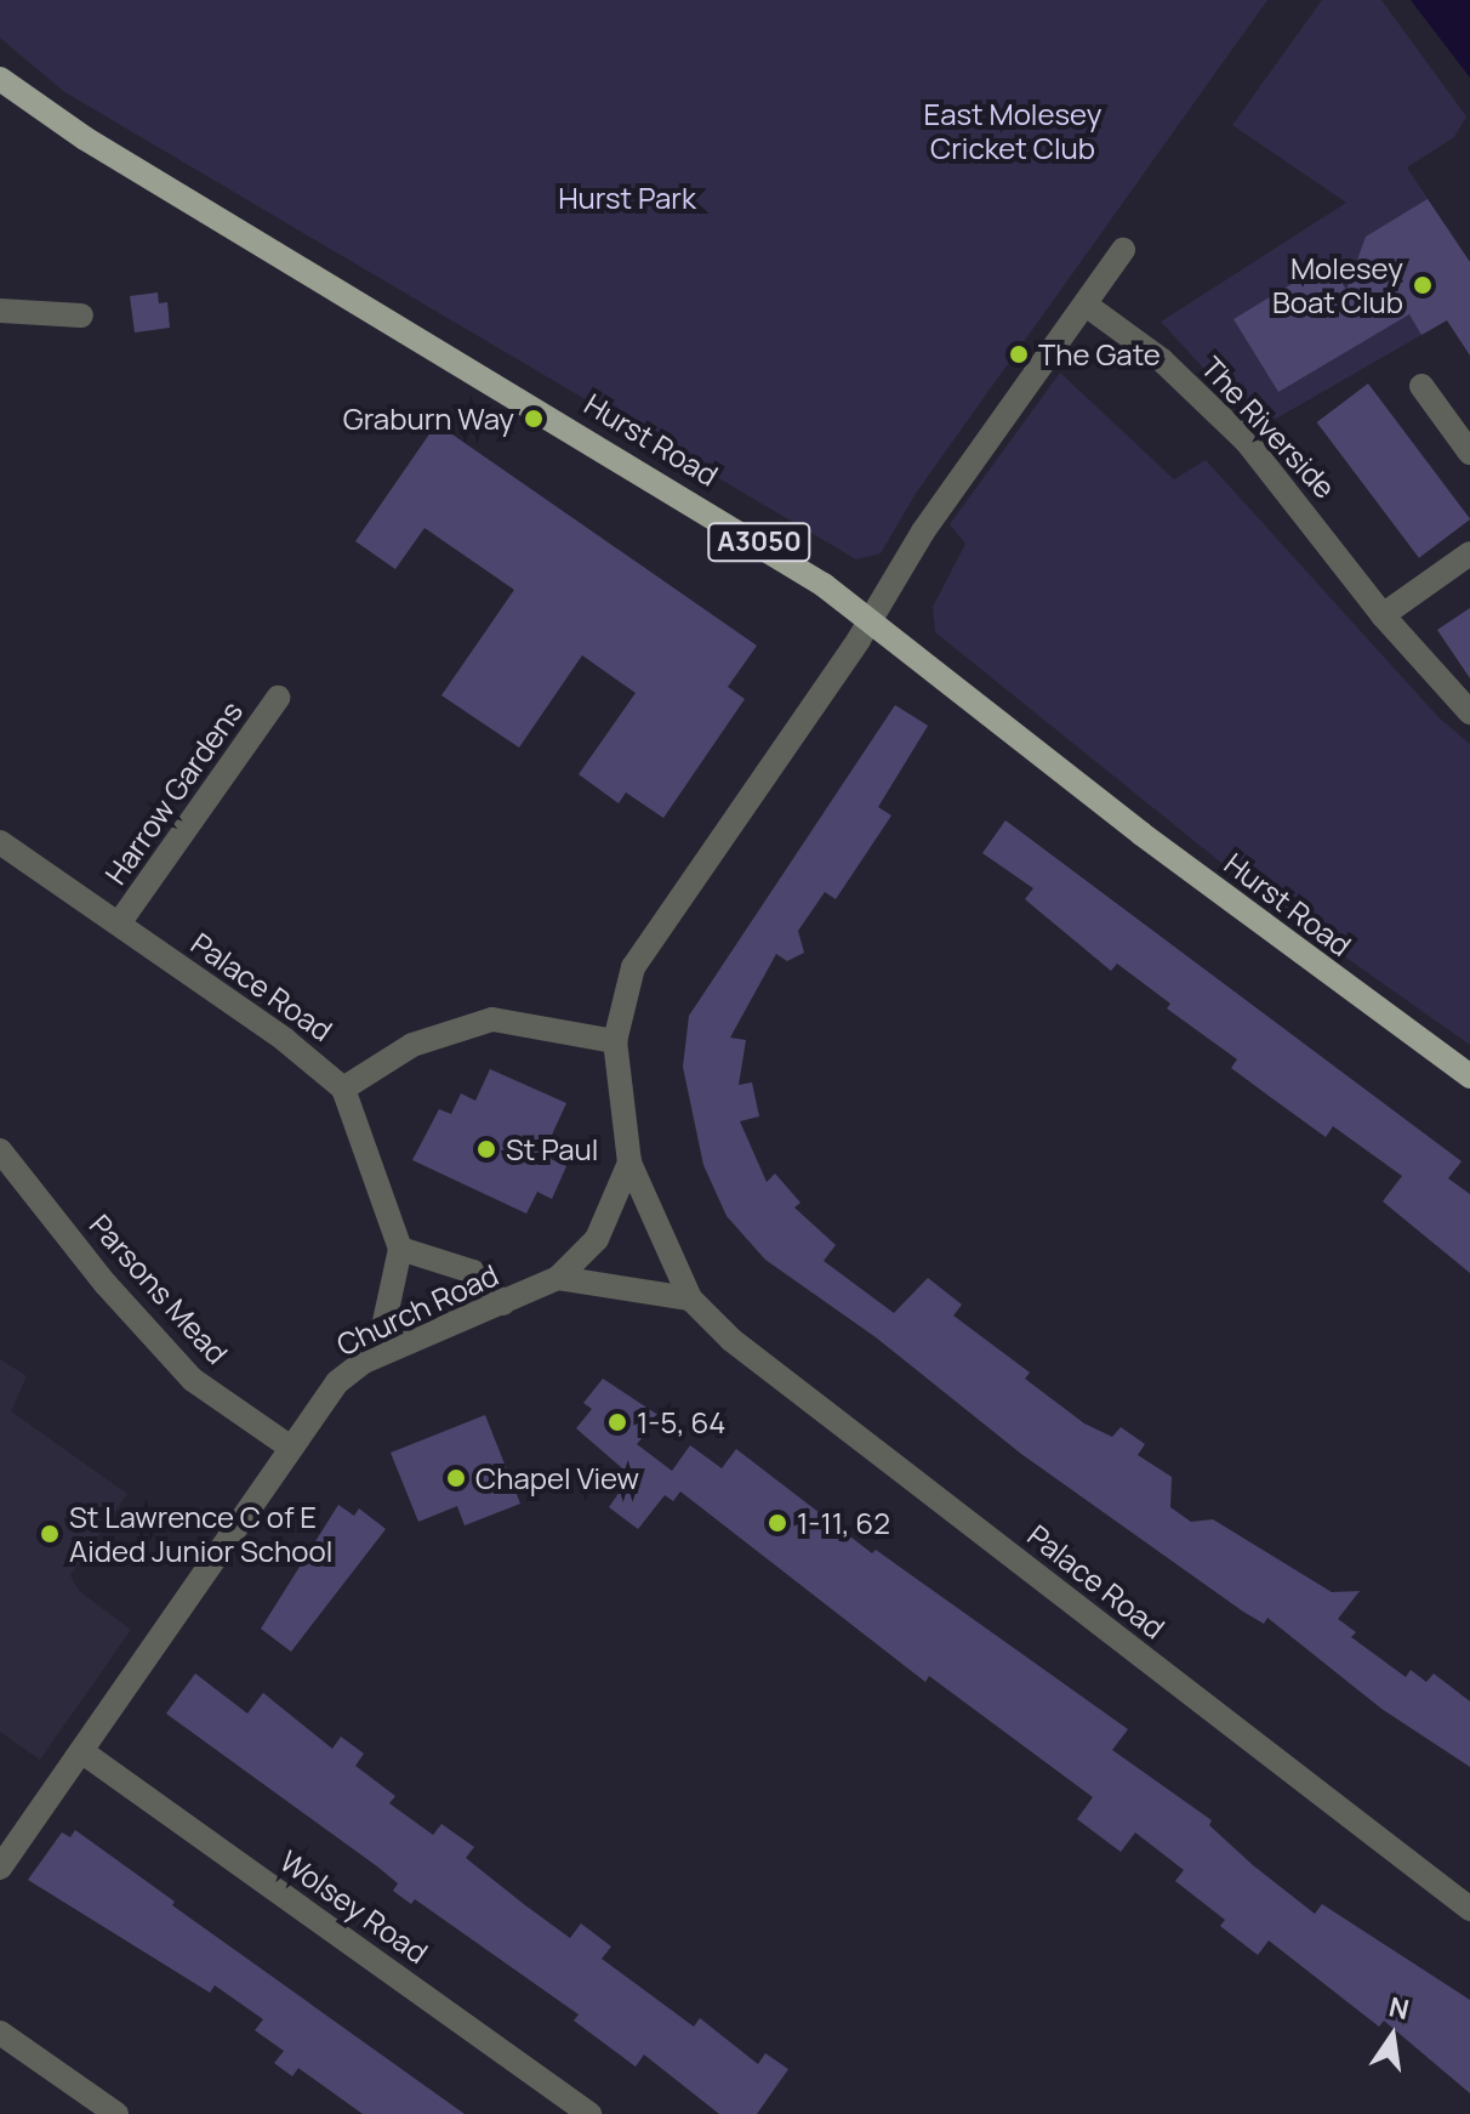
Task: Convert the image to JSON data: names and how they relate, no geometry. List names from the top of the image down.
{
  "streets": {
    "main road": ["Hurst Road", "A3050"],
    "street": [
      "The Riverside",
      "Harrow Gardens",
      "Palace Road",
      "Parsons Mead",
      "Church Road",
      "Wolsey Road"
    ]
  },
  "crossings": [
    ["Harrow Gardens", "Palace Road"],
    ["Palace Road", "Church Road"],
    ["Parsons Mead", "Church Road"],
    ["Church Road", "Wolsey Road"]
  ],
  "parks": ["East Molesey Cricket Club", "Hurst Park"],
  "places": [
    "Molesey Boat Club",
    "The Gate",
    "Graburn Way",
    "St Paul",
    "1-5, 64",
    "Chapel View",
    "1-11, 62",
    "St Lawrence C of E Aided Junior School"
  ],
  "north": "top"
}
